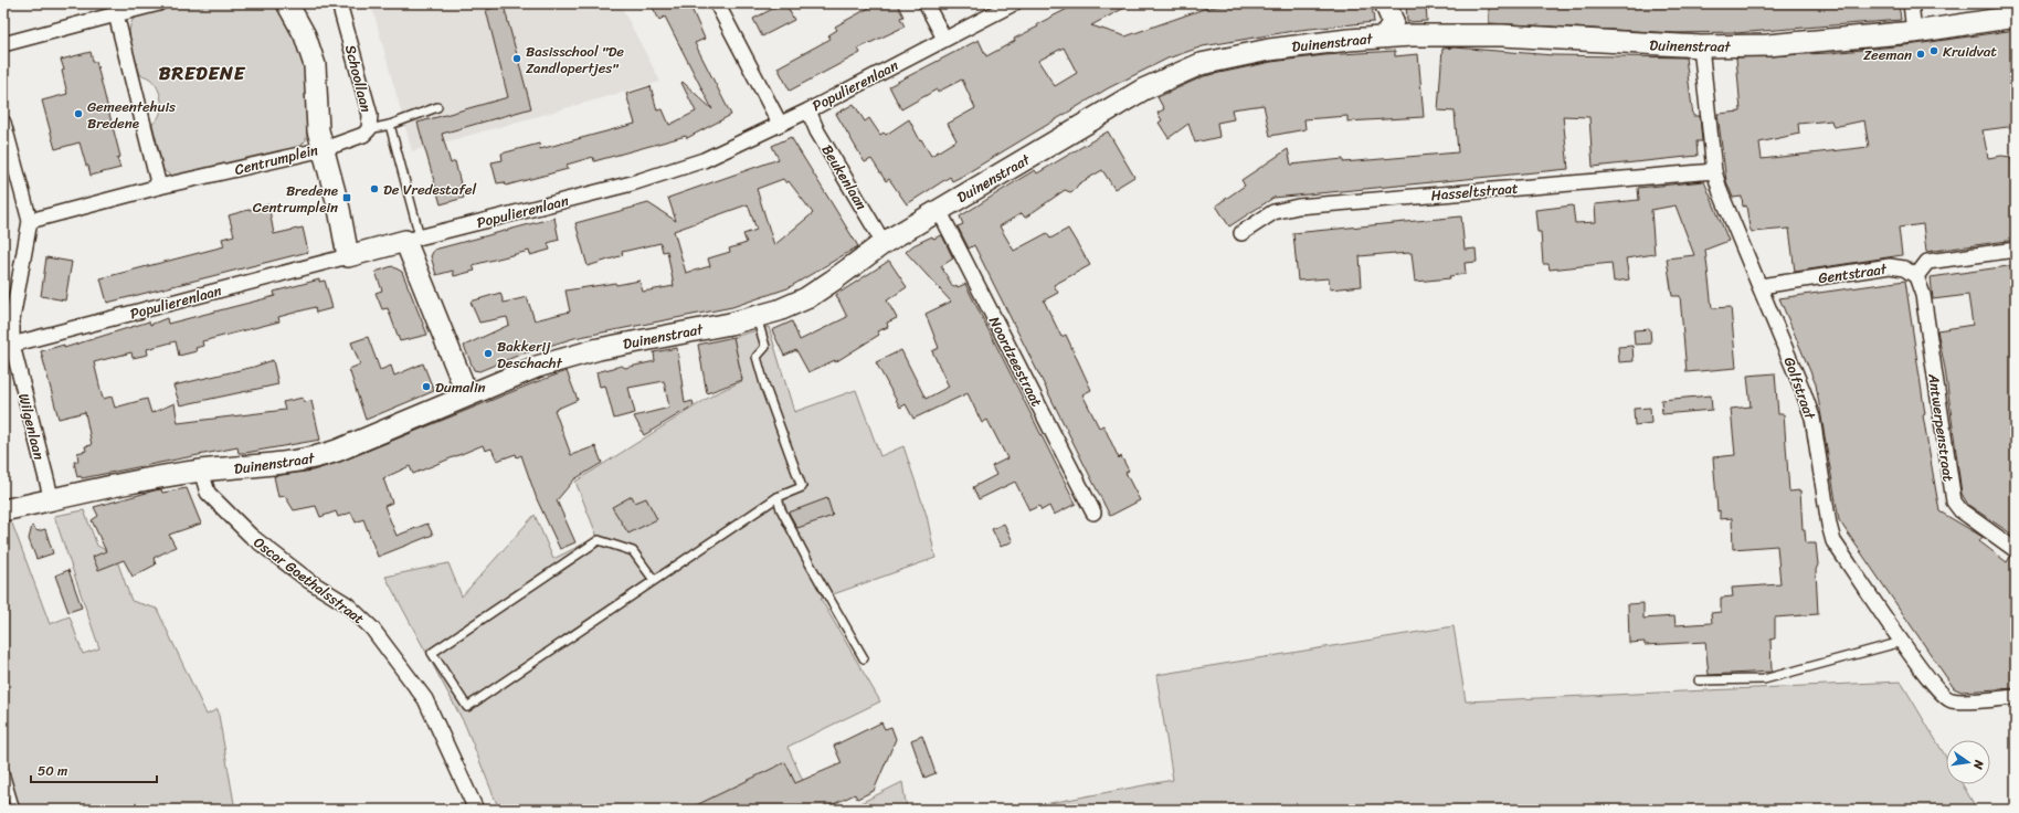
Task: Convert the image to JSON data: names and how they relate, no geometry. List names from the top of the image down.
{
  "streets": {
    "street": [
      "Duinenstraat",
      "Schoollaan",
      "Populierenlaan",
      "Centrumplein",
      "Beukenlaan",
      "Hasseltstraat",
      "Gentstraat",
      "Noordzeestraat",
      "Golfstraat",
      "Wilgenlaan",
      "Antwerpenstraat",
      "Oscar Goethalsstraat"
    ]
  },
  "crossings": [
    ["Duinenstraat", "Beukenlaan"],
    ["Duinenstraat", "Noordzeestraat"],
    ["Duinenstraat", "Golfstraat"],
    ["Duinenstraat", "Wilgenlaan"],
    ["Duinenstraat", "Oscar Goethalsstraat"],
    ["Schoollaan", "Centrumplein"],
    ["Populierenlaan", "Beukenlaan"],
    ["Populierenlaan", "Wilgenlaan"],
    ["Centrumplein", "Wilgenlaan"],
    ["Hasseltstraat", "Golfstraat"],
    ["Gentstraat", "Golfstraat"],
    ["Gentstraat", "Antwerpenstraat"]
  ],
  "districts": ["BREDENE"],
  "places": {
    "other": [
      "Kruidvat",
      "Zeeman",
      "Basisschool \"De Zandlopertjes\"",
      "Gemeentehuis Bredene",
      "De Vredestafel",
      "Bakkerij Deschacht",
      "Dumalin"
    ],
    "transit": ["Bredene Centrumplein"]
  },
  "scale_bar": "50 m",
  "north": "right"
}
